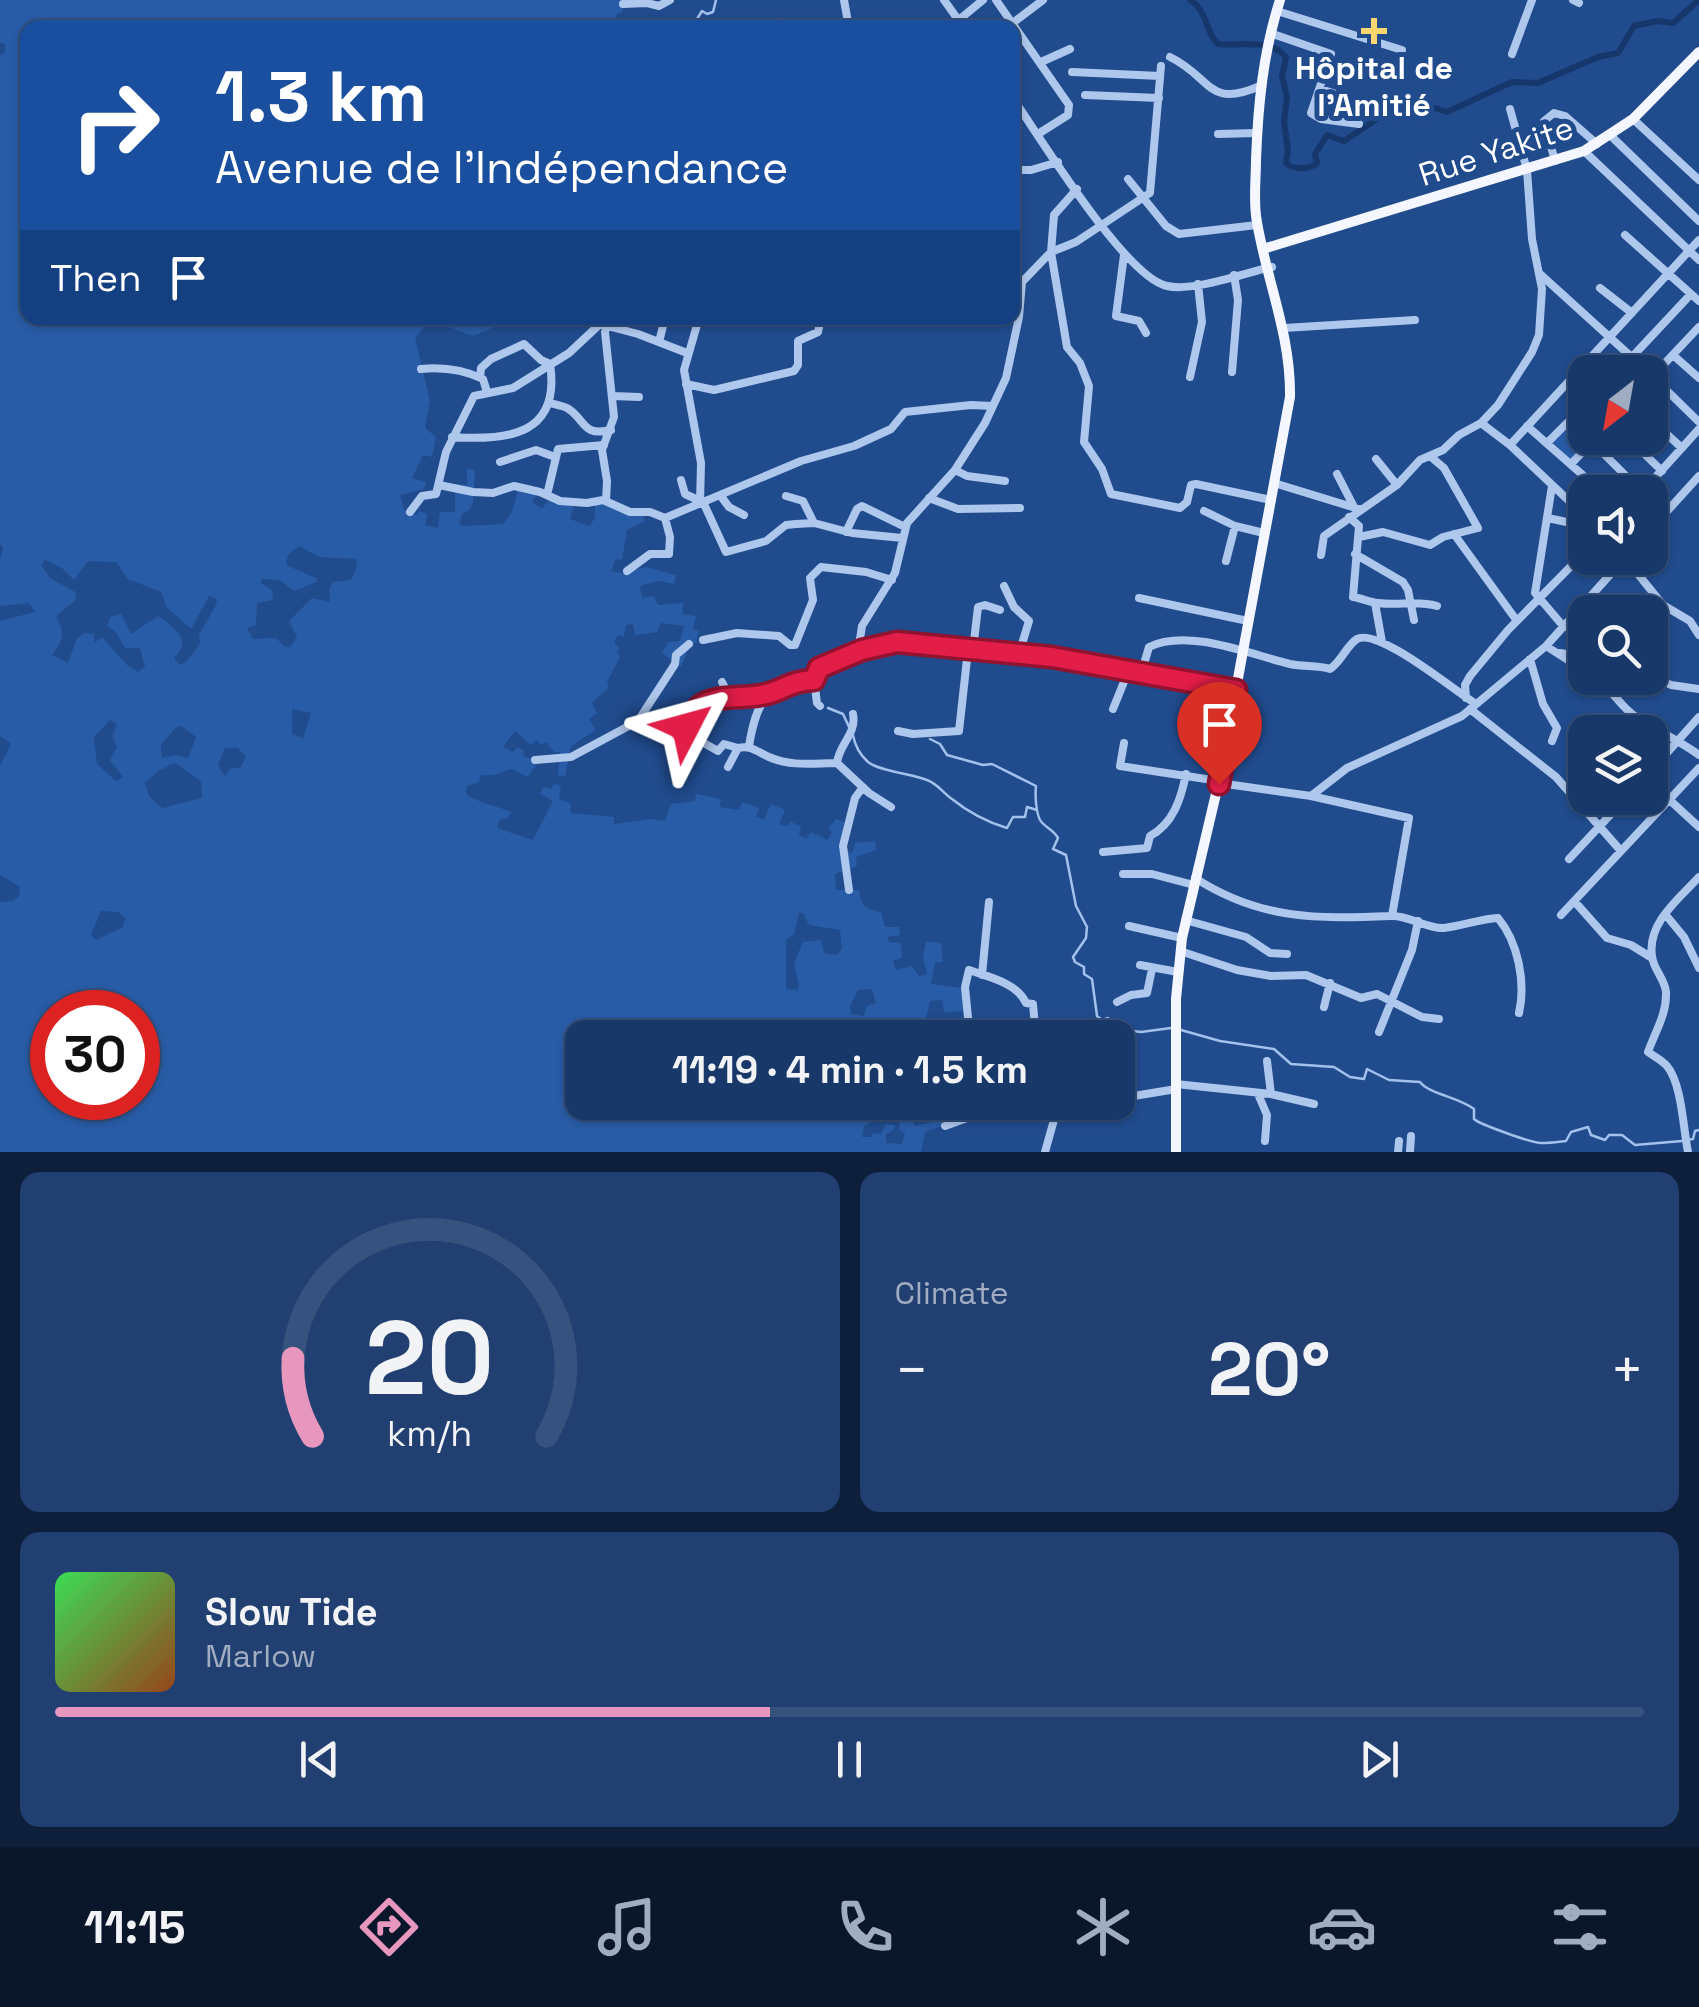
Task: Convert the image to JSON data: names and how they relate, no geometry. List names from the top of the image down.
{
  "streets": {
    "main road": ["Rue Yakite"]
  },
  "places": {
    "health": ["Hôpital de l'Amitié"]
  },
  "north": "bottom left",
  "page": {
    "turn": ["1.3 km", "Avenue de l'Indépendance"],
    "then": "Then",
    "limit": "30",
    "trip": "11:19 · 4 min · 1.5 km",
    "tile": "Climate",
    "heat": ["−", "20°", "+"],
    "song": ["Slow Tide", "Marlow"],
    "tabs": "11:15",
    "gauge": ["20", "km/h"]
  }
}
